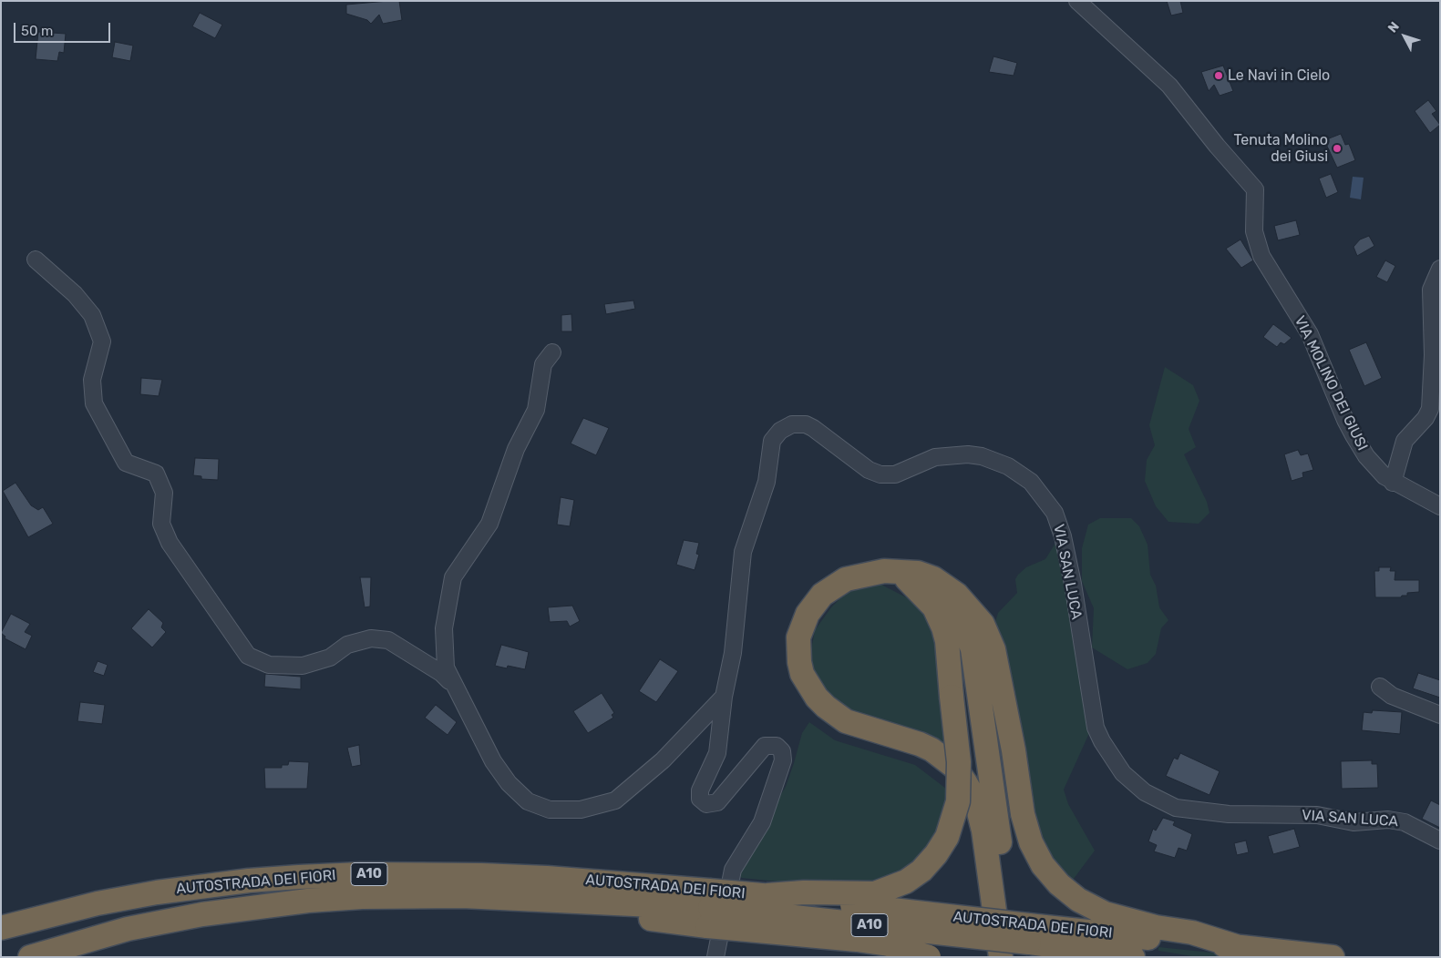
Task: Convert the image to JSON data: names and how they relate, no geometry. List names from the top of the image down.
{
  "streets": {
    "highway": ["A10", "AUTOSTRADA DEI FIORI"],
    "street": ["VIA MOLINO DEI GIUSI", "VIA SAN LUCA"]
  },
  "places": ["Le Navi in Cielo", "Tenuta Molino dei Giusi"],
  "scale_bar": "50 m",
  "north": "top left"
}
